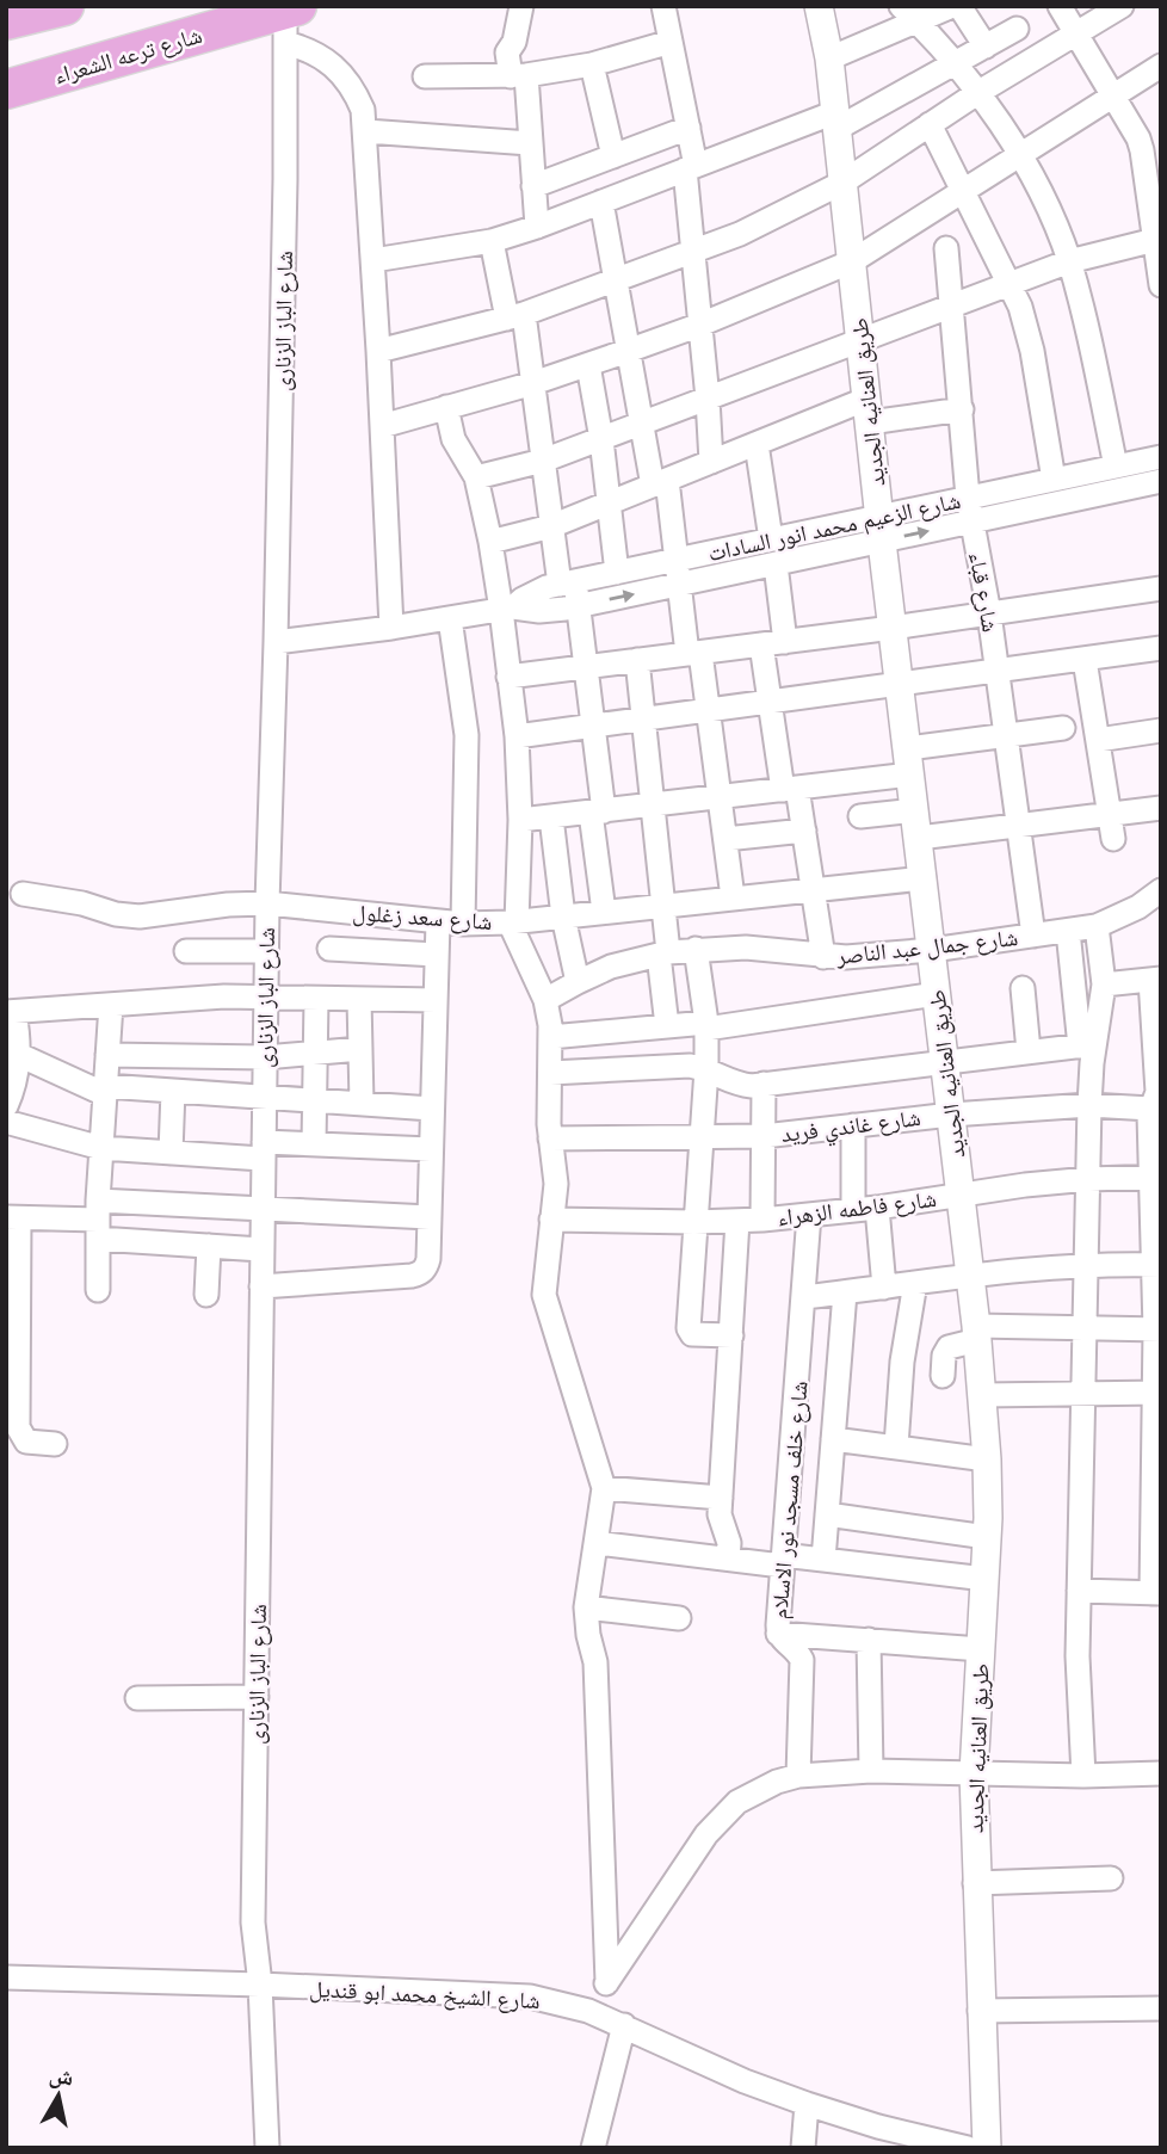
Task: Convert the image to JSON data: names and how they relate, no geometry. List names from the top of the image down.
{
  "streets": {
    "highway": ["شارع ترعه الشعراء"],
    "street": [
      "شارع الباز الزنارى",
      "طريق العنانيه الجديد",
      "شارع الزعيم محمد انور السادات",
      "شارع قباء",
      "شارع سعد زغلول",
      "شارع جمال عبد الناصر",
      "شارع غاندي فريد",
      "شارع فاطمه الزهراء",
      "شارع خلف مسجد نور الاسلام",
      "شارع الشيخ محمد ابو قنديل"
    ]
  },
  "crossings": [
    ["شارع ترعه الشعراء", "شارع الباز الزنارى"],
    ["شارع الباز الزنارى", "شارع الزعيم محمد انور السادات"],
    ["شارع الباز الزنارى", "شارع سعد زغلول"],
    ["شارع الباز الزنارى", "شارع الشيخ محمد ابو قنديل"],
    ["طريق العنانيه الجديد", "شارع الزعيم محمد انور السادات"],
    ["طريق العنانيه الجديد", "شارع سعد زغلول"],
    ["طريق العنانيه الجديد", "شارع جمال عبد الناصر"],
    ["طريق العنانيه الجديد", "شارع غاندي فريد"],
    ["طريق العنانيه الجديد", "شارع فاطمه الزهراء"],
    ["شارع الزعيم محمد انور السادات", "شارع قباء"],
    ["شارع قباء", "شارع جمال عبد الناصر"],
    ["شارع فاطمه الزهراء", "شارع خلف مسجد نور الاسلام"]
  ],
  "north": "top"
}
